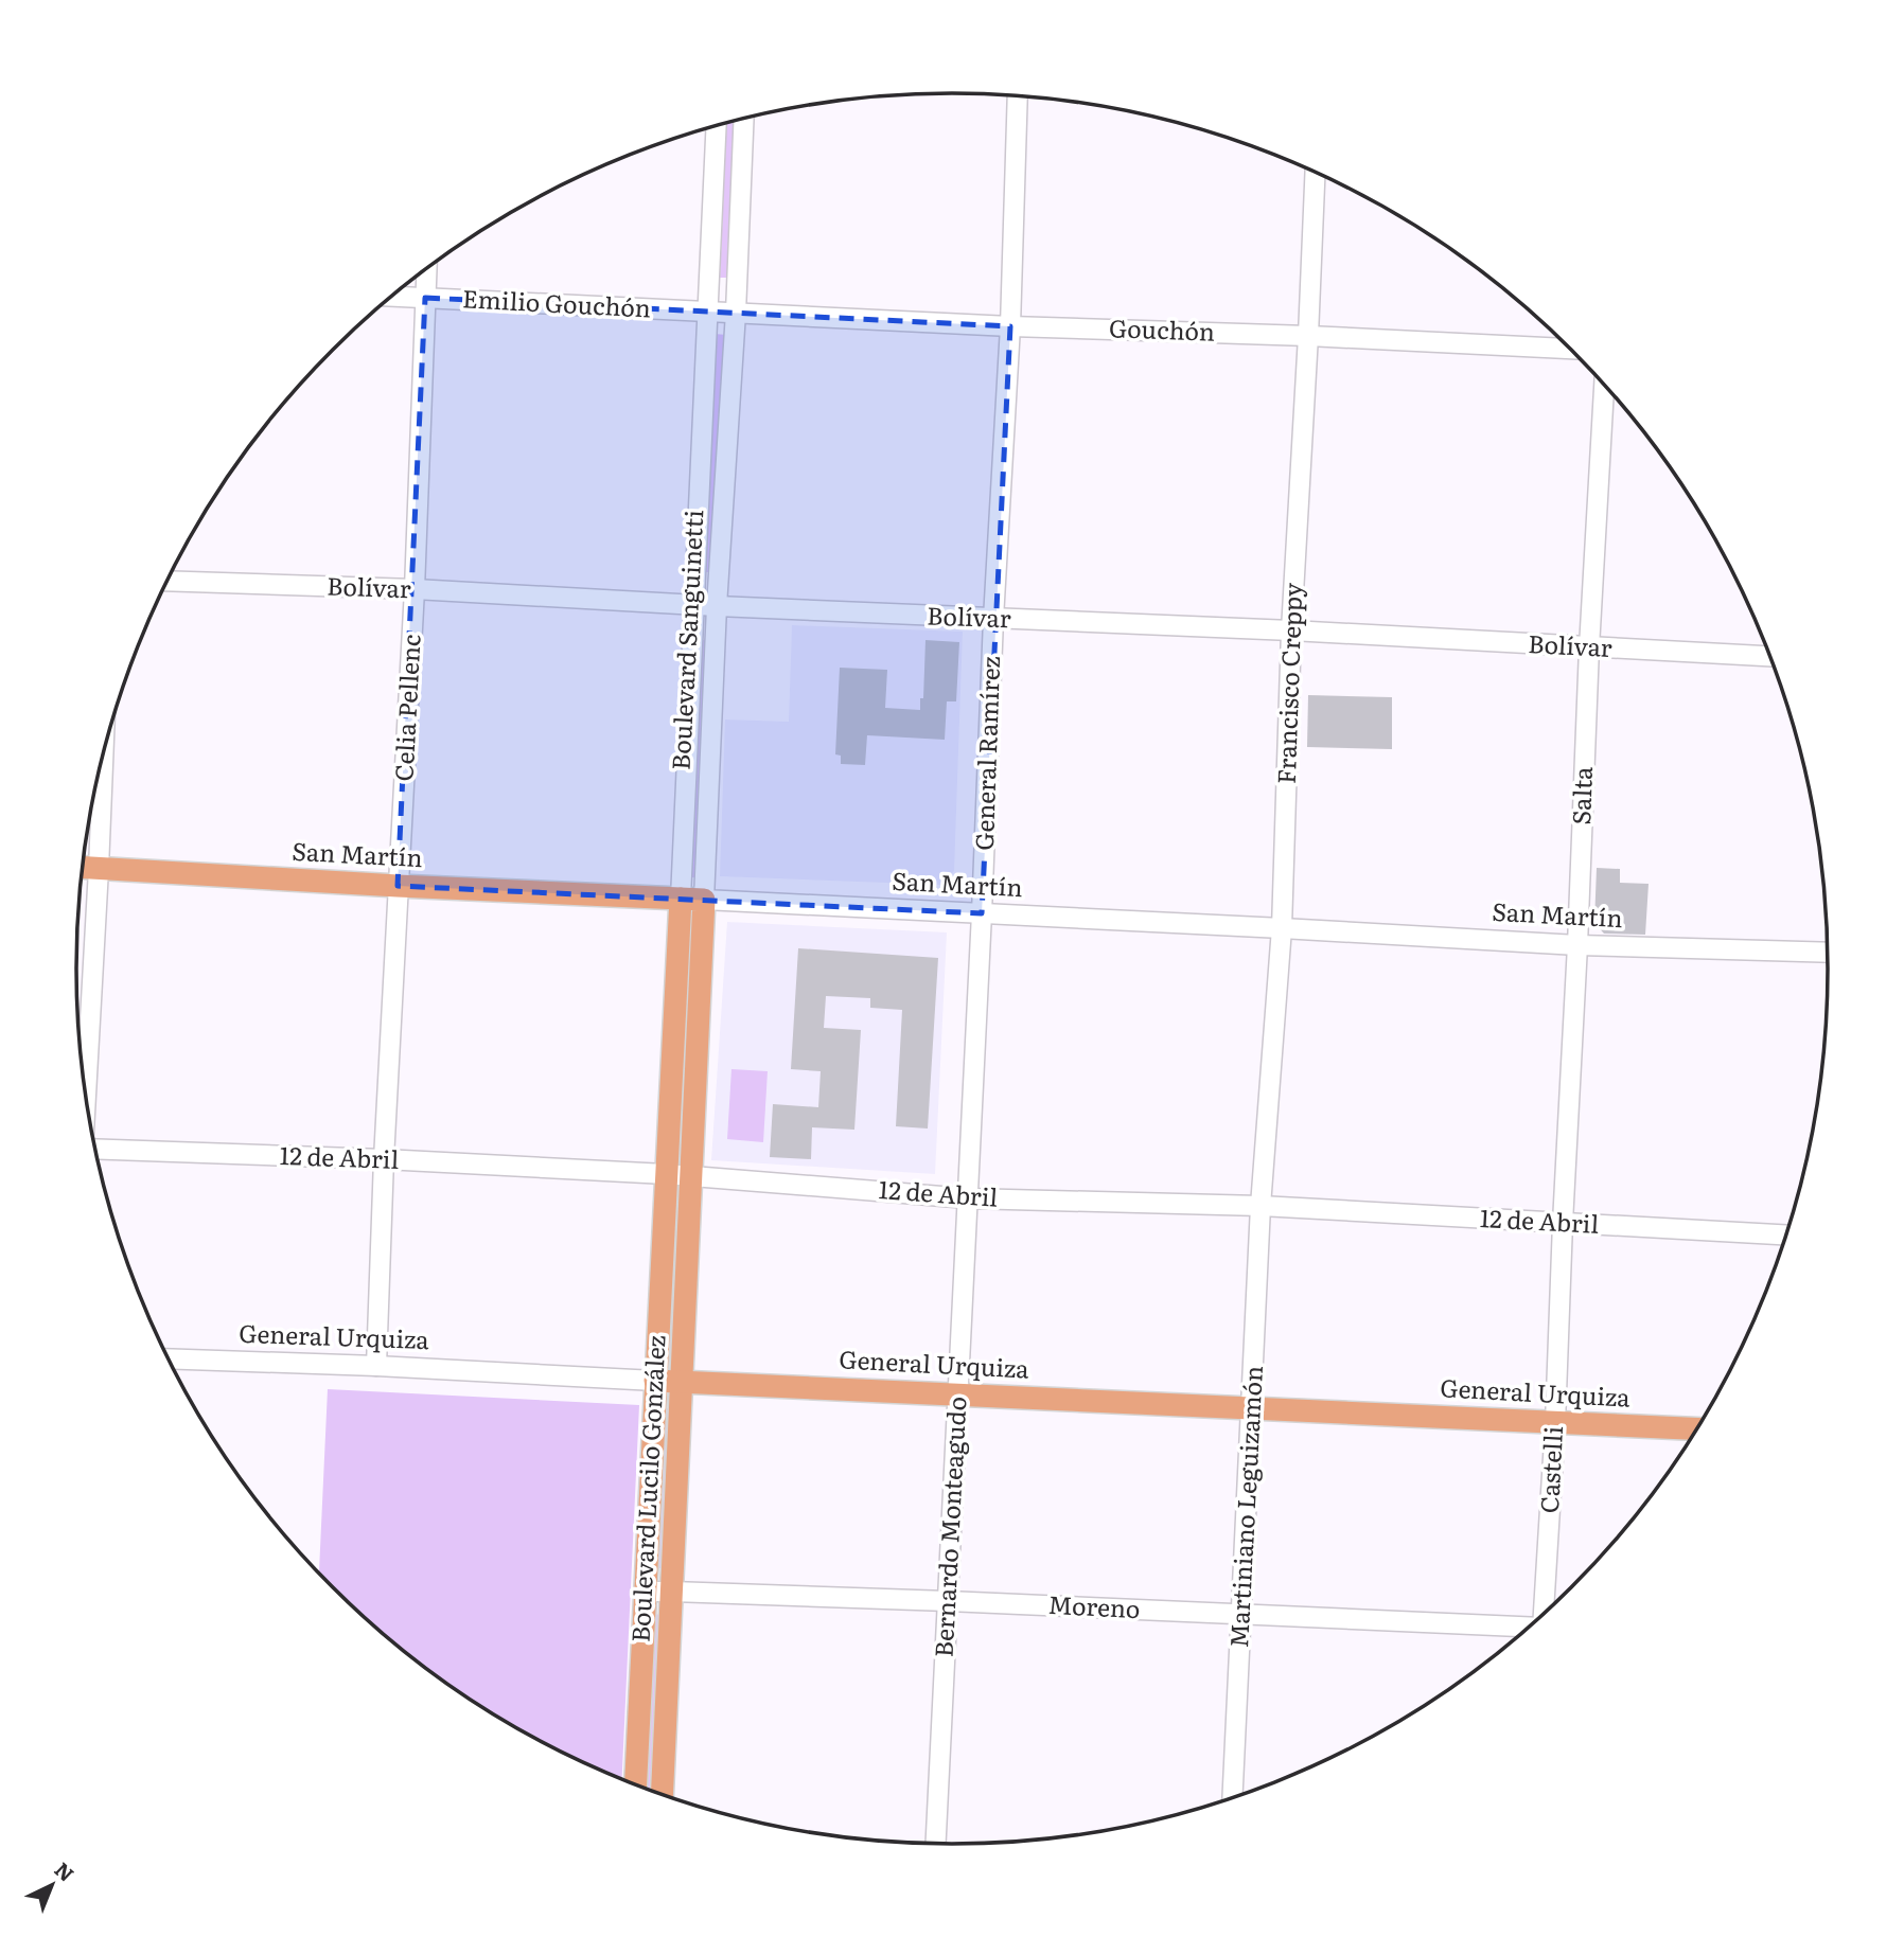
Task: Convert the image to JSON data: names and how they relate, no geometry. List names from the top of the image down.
{
  "streets": {
    "main road": [
      "Boulevard Sanguinetti",
      "San Martín",
      "General Urquiza",
      "Boulevard Lucilo González"
    ],
    "street": [
      "Emilio Gouchón",
      "Gouchón",
      "Bolívar",
      "Francisco Creppy",
      "Celia Pellenc",
      "General Ramírez",
      "Salta",
      "12 de Abril",
      "Castelli",
      "Martiniano Leguizamón",
      "Bernardo Monteagudo",
      "Moreno"
    ]
  },
  "crossings": [
    ["Emilio Gouchón", "Gouchón"],
    ["Emilio Gouchón", "Boulevard Sanguinetti"],
    ["Emilio Gouchón", "Celia Pellenc"],
    ["Gouchón", "Boulevard Sanguinetti"],
    ["Gouchón", "Francisco Creppy"],
    ["Gouchón", "General Ramírez"],
    ["Bolívar", "Boulevard Sanguinetti"],
    ["Bolívar", "Francisco Creppy"],
    ["Bolívar", "Celia Pellenc"],
    ["Bolívar", "General Ramírez"],
    ["Bolívar", "Salta"],
    ["Boulevard Sanguinetti", "San Martín"],
    ["Boulevard Sanguinetti", "12 de Abril"],
    ["Boulevard Sanguinetti", "Boulevard Lucilo González"],
    ["Francisco Creppy", "San Martín"],
    ["Francisco Creppy", "12 de Abril"],
    ["Francisco Creppy", "Martiniano Leguizamón"],
    ["Celia Pellenc", "San Martín"],
    ["Celia Pellenc", "12 de Abril"],
    ["Celia Pellenc", "General Urquiza"],
    ["General Ramírez", "San Martín"],
    ["General Ramírez", "12 de Abril"],
    ["General Ramírez", "Bernardo Monteagudo"],
    ["Salta", "San Martín"],
    ["Salta", "12 de Abril"],
    ["Salta", "Castelli"],
    ["12 de Abril", "Castelli"],
    ["12 de Abril", "Boulevard Lucilo González"],
    ["12 de Abril", "Martiniano Leguizamón"],
    ["12 de Abril", "Bernardo Monteagudo"],
    ["General Urquiza", "Castelli"],
    ["General Urquiza", "Boulevard Lucilo González"],
    ["General Urquiza", "Martiniano Leguizamón"],
    ["General Urquiza", "Bernardo Monteagudo"],
    ["Boulevard Lucilo González", "Moreno"],
    ["Martiniano Leguizamón", "Moreno"],
    ["Bernardo Monteagudo", "Moreno"]
  ],
  "north": "top right"
}
